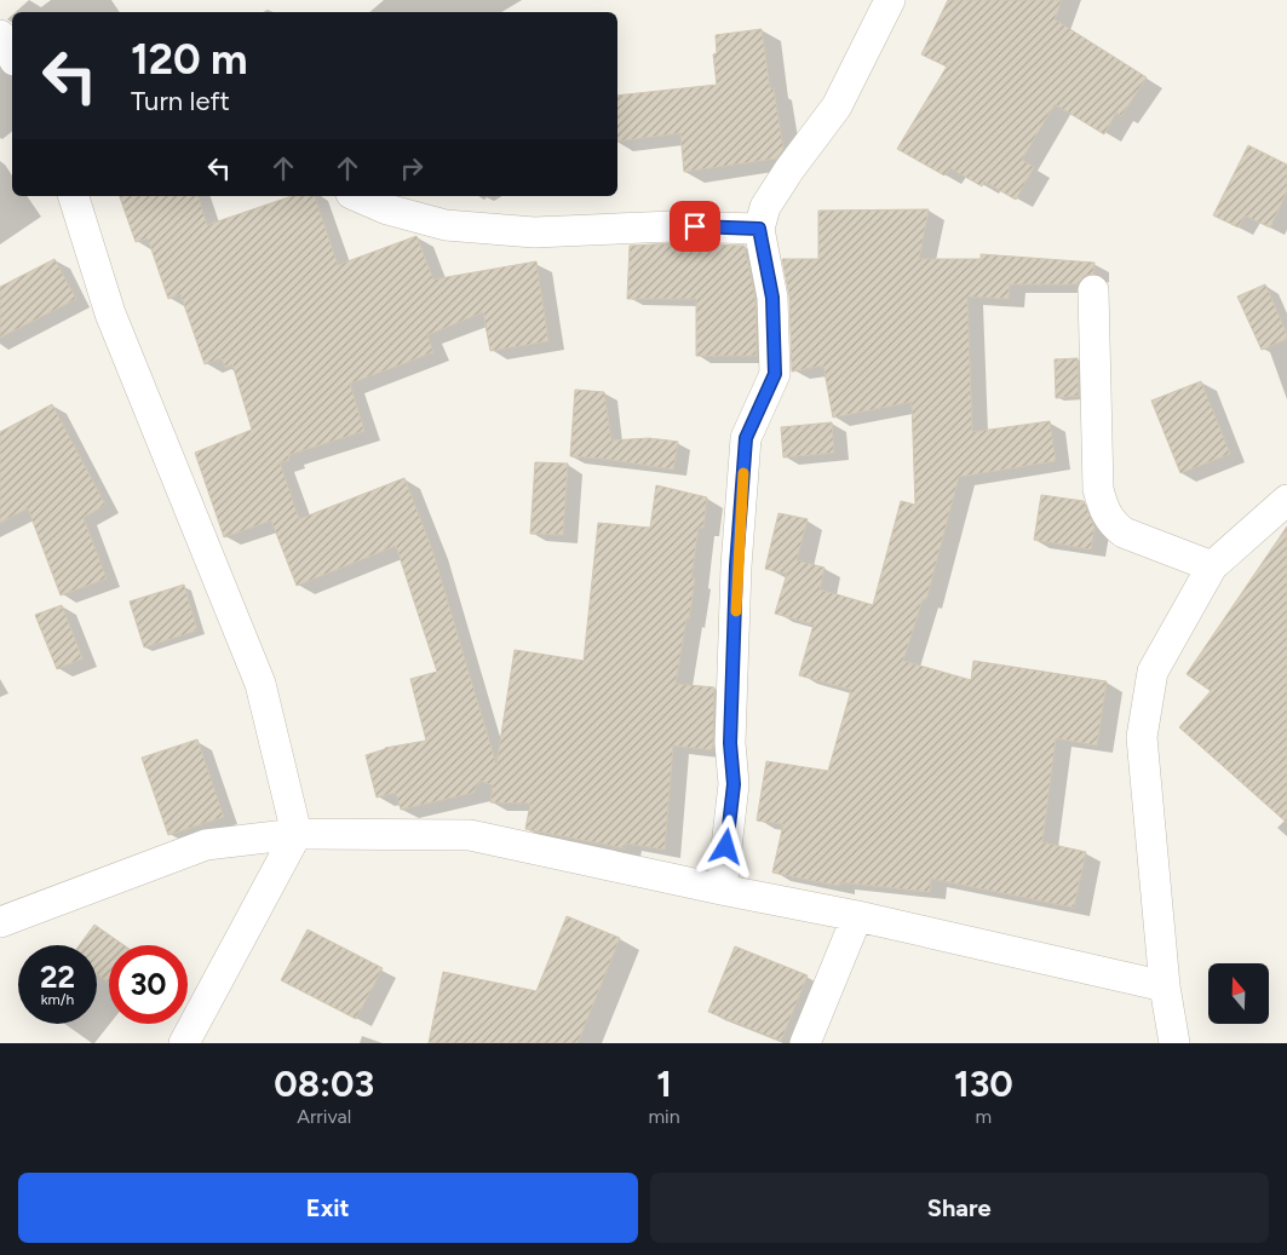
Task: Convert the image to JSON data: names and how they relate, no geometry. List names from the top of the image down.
{
  "north": "top",
  "page": {
    "turn": ["120 m", "Turn left"],
    "speed": "22 km/h",
    "limit": "30",
    "eta": [
      "08:03",
      "Arrival",
      "1",
      "min",
      "130",
      "m"
    ],
    "buttons": ["Exit", "Share"]
  }
}
